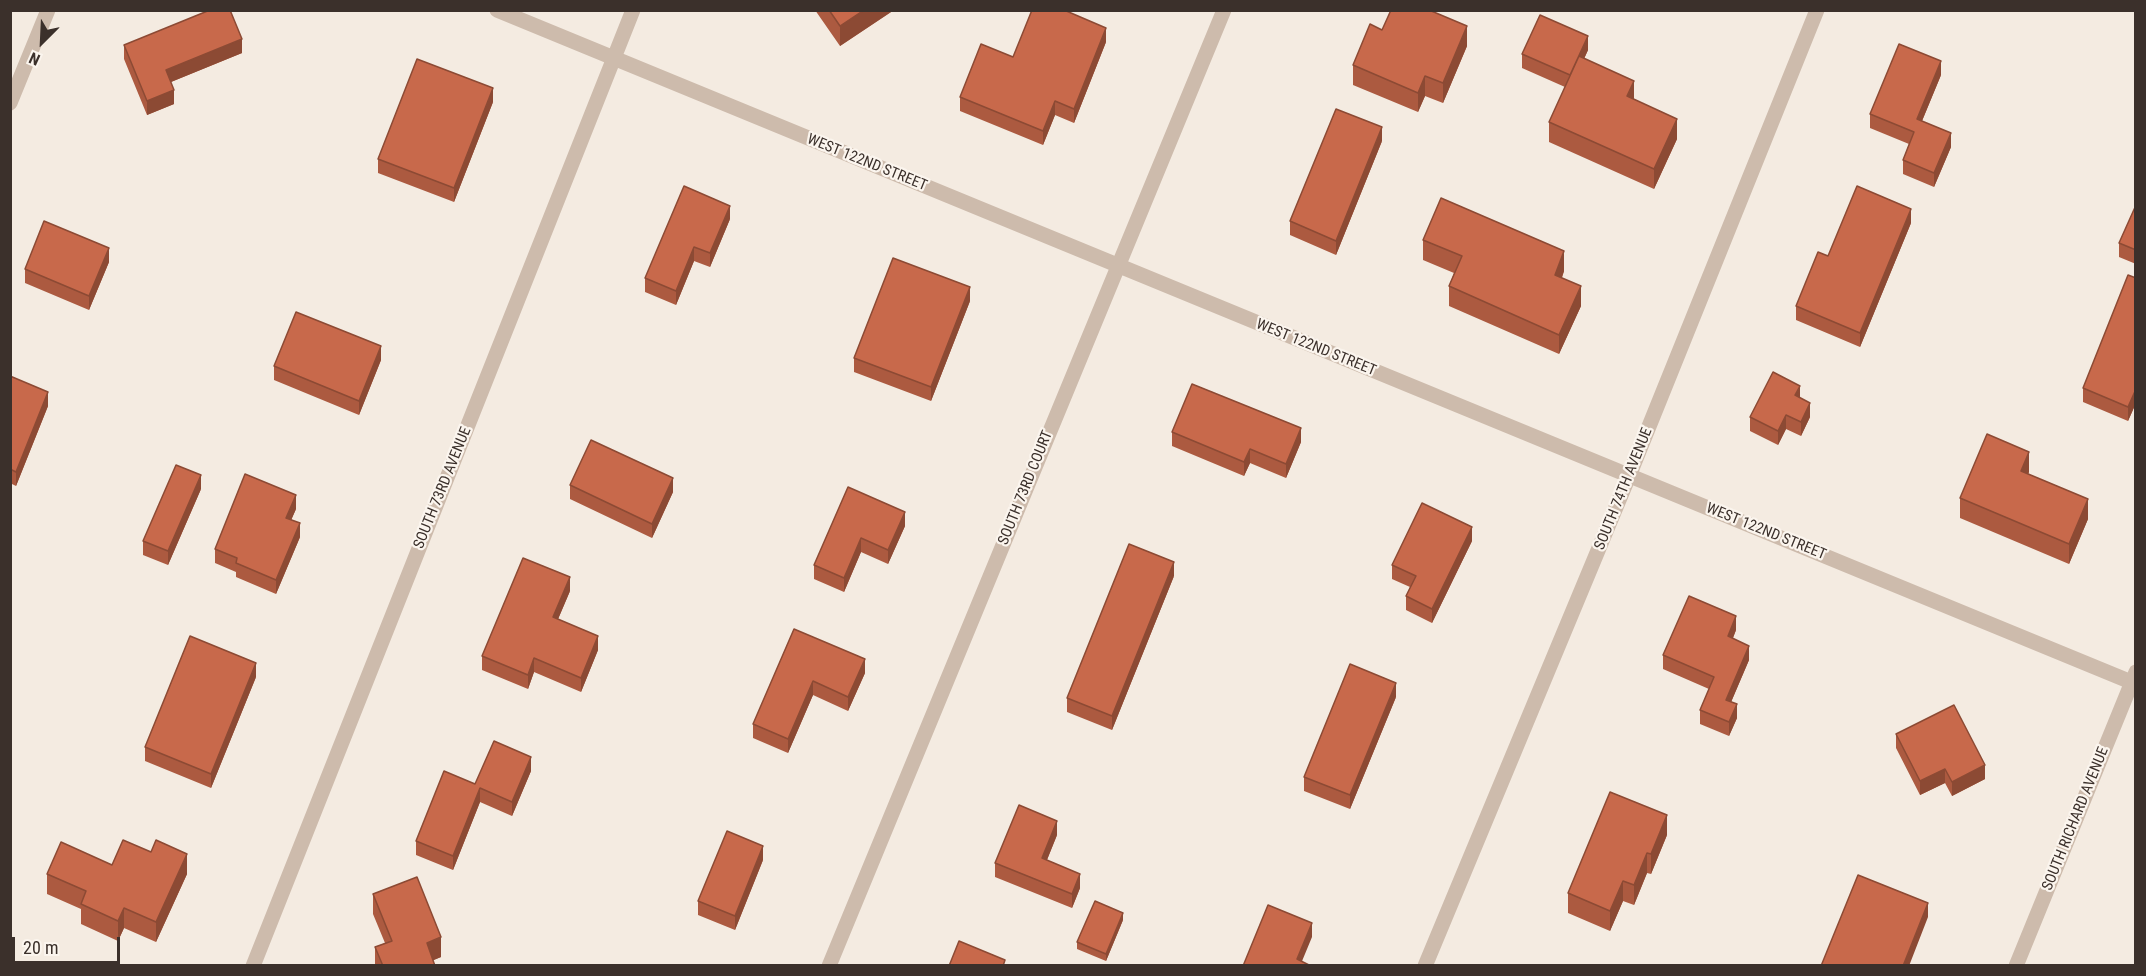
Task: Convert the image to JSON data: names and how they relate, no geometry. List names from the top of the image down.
{
  "streets": {
    "street": [
      "WEST 122ND STREET",
      "SOUTH 73RD AVENUE",
      "SOUTH 73RD COURT",
      "SOUTH 74TH AVENUE",
      "SOUTH RICHARD AVENUE"
    ]
  },
  "crossings": [
    ["WEST 122ND STREET", "SOUTH 73RD AVENUE"],
    ["WEST 122ND STREET", "SOUTH 73RD COURT"],
    ["WEST 122ND STREET", "SOUTH 74TH AVENUE"],
    ["WEST 122ND STREET", "SOUTH RICHARD AVENUE"]
  ],
  "scale_bar": "20 m",
  "north": "bottom left"
}
